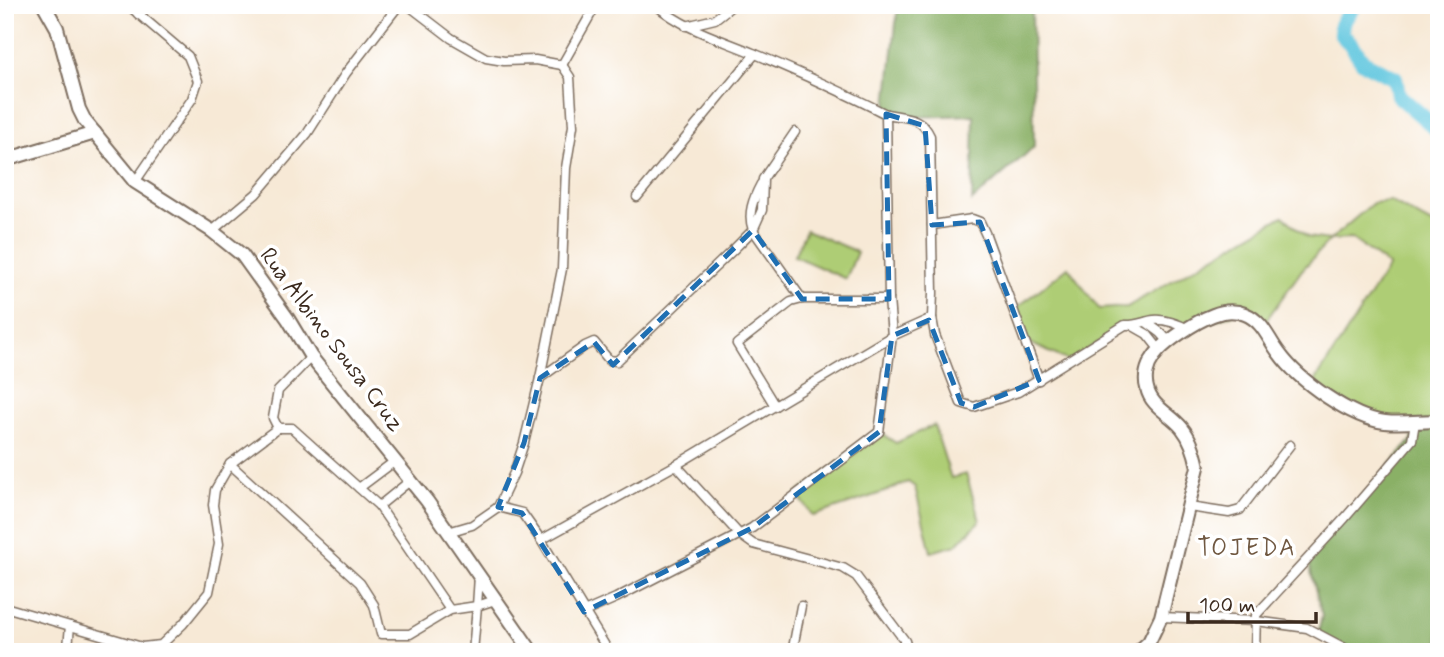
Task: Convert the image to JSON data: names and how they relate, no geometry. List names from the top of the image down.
{
  "streets": {
    "street": ["Rua Albino Sousa Cruz"]
  },
  "districts": ["TOJEDA"],
  "scale_bar": "100 m"
}
